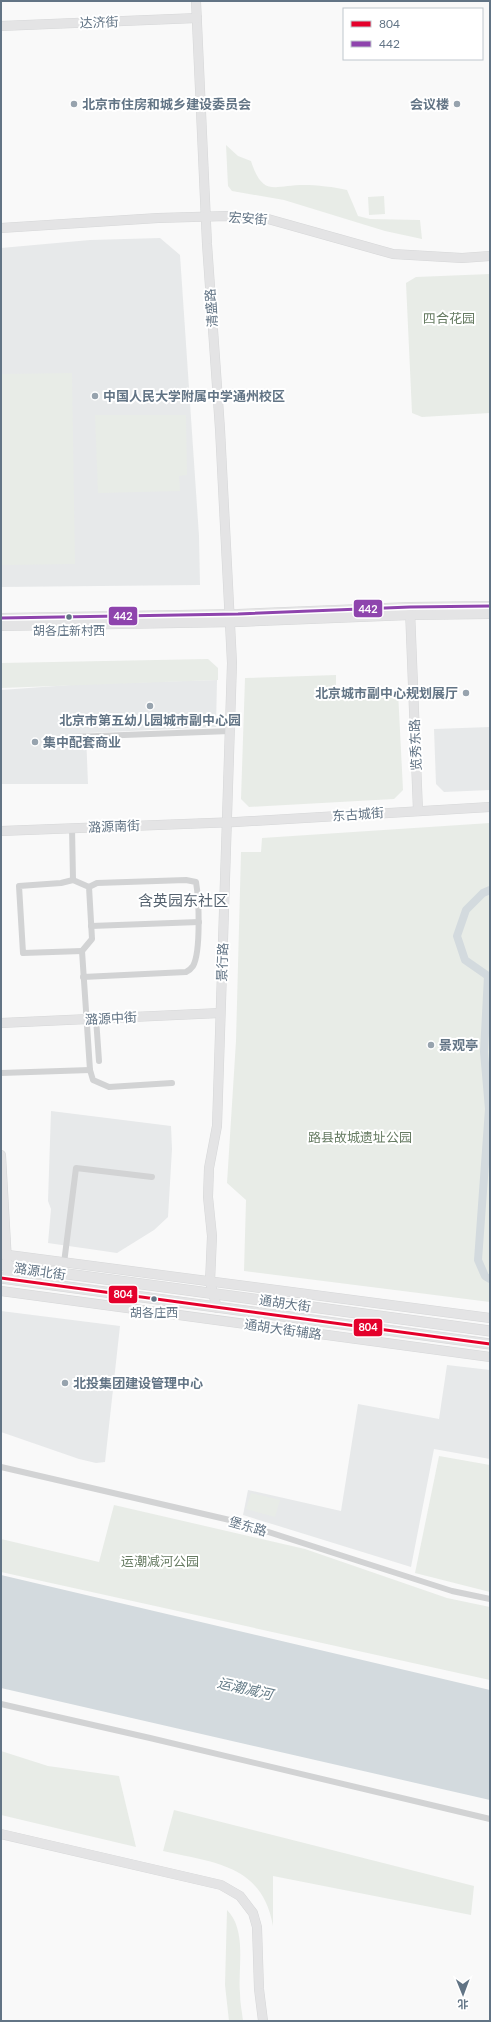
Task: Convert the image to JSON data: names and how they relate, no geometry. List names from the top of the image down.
{
  "streets": {
    "main road": ["潞源北街", "通胡大街"],
    "street": [
      "达济街",
      "宏安街",
      "清盛路",
      "览秀东路",
      "东古城街",
      "潞源南街",
      "景行路",
      "潞源中街",
      "通胡大街辅路",
      "堡东路"
    ]
  },
  "crossings": [
    ["达济街", "清盛路"],
    ["宏安街", "清盛路"],
    ["清盛路", "景行路"],
    ["览秀东路", "东古城街"],
    ["东古城街", "潞源南街"],
    ["东古城街", "景行路"],
    ["潞源南街", "景行路"],
    ["景行路", "潞源中街"],
    ["景行路", "通胡大街"],
    ["潞源北街", "通胡大街"]
  ],
  "districts": ["含英园东社区"],
  "water": ["运潮减河"],
  "parks": ["四合花园", "路县故城遗址公园", "运潮减河公园"],
  "places": [
    "北京市住房和城乡建设委员会",
    "会议楼",
    "中国人民大学附属中学通州校区",
    "胡各庄新村西",
    "北京城市副中心规划展厅",
    "北京市第五幼儿园城市副中心园",
    "集中配套商业",
    "景观亭",
    "胡各庄西",
    "北投集团建设管理中心"
  ],
  "lines": ["transit line 442", "transit line 804"],
  "legend": ["804", "442"],
  "north": "bottom"
}
